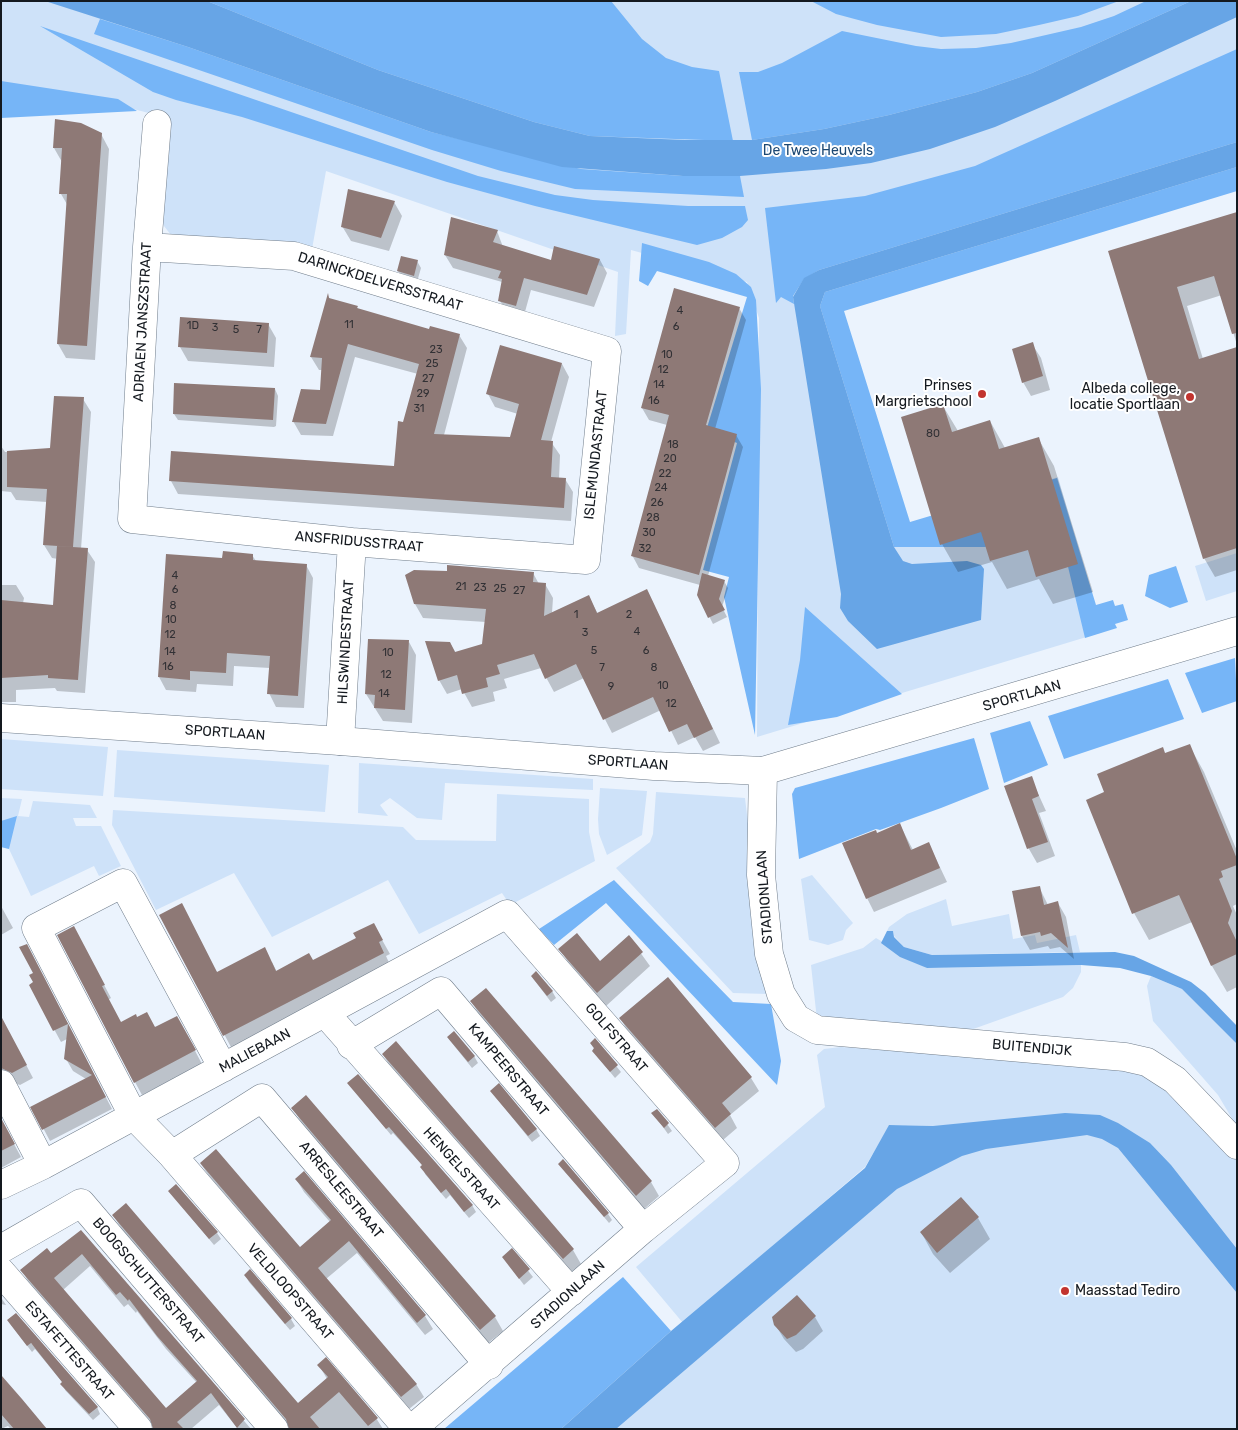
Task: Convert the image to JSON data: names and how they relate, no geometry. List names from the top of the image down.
{
  "streets": {
    "street": [
      "DARINCKDELVERSSTRAAT",
      "ADRIAEN JANSZSTRAAT",
      "ISLEMUNDASTRAAT",
      "ANSFRIDUSSTRAAT",
      "HILSWINDESTRAAT",
      "SPORTLAAN",
      "STADIONLAAN",
      "GOLFSTRAAT",
      "BUITENDIJK",
      "MALIEBAAN",
      "KAMPEERSTRAAT",
      "HENGELSTRAAT",
      "ARRESLEESTRAAT",
      "BOOGSCHUTTERSTRAAT",
      "VELDLOOPSTRAAT",
      "ESTAFETTESTRAAT"
    ]
  },
  "crossings": [
    ["DARINCKDELVERSSTRAAT", "ADRIAEN JANSZSTRAAT"],
    ["DARINCKDELVERSSTRAAT", "ISLEMUNDASTRAAT"],
    ["ADRIAEN JANSZSTRAAT", "ANSFRIDUSSTRAAT"],
    ["ISLEMUNDASTRAAT", "ANSFRIDUSSTRAAT"],
    ["ANSFRIDUSSTRAAT", "HILSWINDESTRAAT"],
    ["HILSWINDESTRAAT", "SPORTLAAN"],
    ["SPORTLAAN", "STADIONLAAN"],
    ["STADIONLAAN", "GOLFSTRAAT"],
    ["STADIONLAAN", "BUITENDIJK"],
    ["STADIONLAAN", "KAMPEERSTRAAT"],
    ["STADIONLAAN", "HENGELSTRAAT"],
    ["STADIONLAAN", "ARRESLEESTRAAT"],
    ["GOLFSTRAAT", "MALIEBAAN"],
    ["MALIEBAAN", "VELDLOOPSTRAAT"],
    ["KAMPEERSTRAAT", "HENGELSTRAAT"],
    ["ARRESLEESTRAAT", "VELDLOOPSTRAAT"]
  ],
  "parks": ["De Twee Heuvels"],
  "places": ["Prinses Margrietschool", "Albeda college, locatie Sportlaan", "Maasstad Tediro"],
  "house_numbers": [
    "4",
    "11",
    "1D",
    "6",
    "3",
    "5",
    "7",
    "23",
    "10",
    "25",
    "12",
    "27",
    "14",
    "29",
    "16",
    "31",
    "80",
    "18",
    "20",
    "22",
    "24",
    "26",
    "28",
    "30",
    "32",
    "4",
    "21",
    "23",
    "25",
    "6",
    "27",
    "8",
    "1",
    "2",
    "10",
    "4",
    "3",
    "12",
    "5",
    "6",
    "14",
    "10",
    "16",
    "7",
    "8",
    "12",
    "10",
    "9",
    "14",
    "12"
  ]
}
